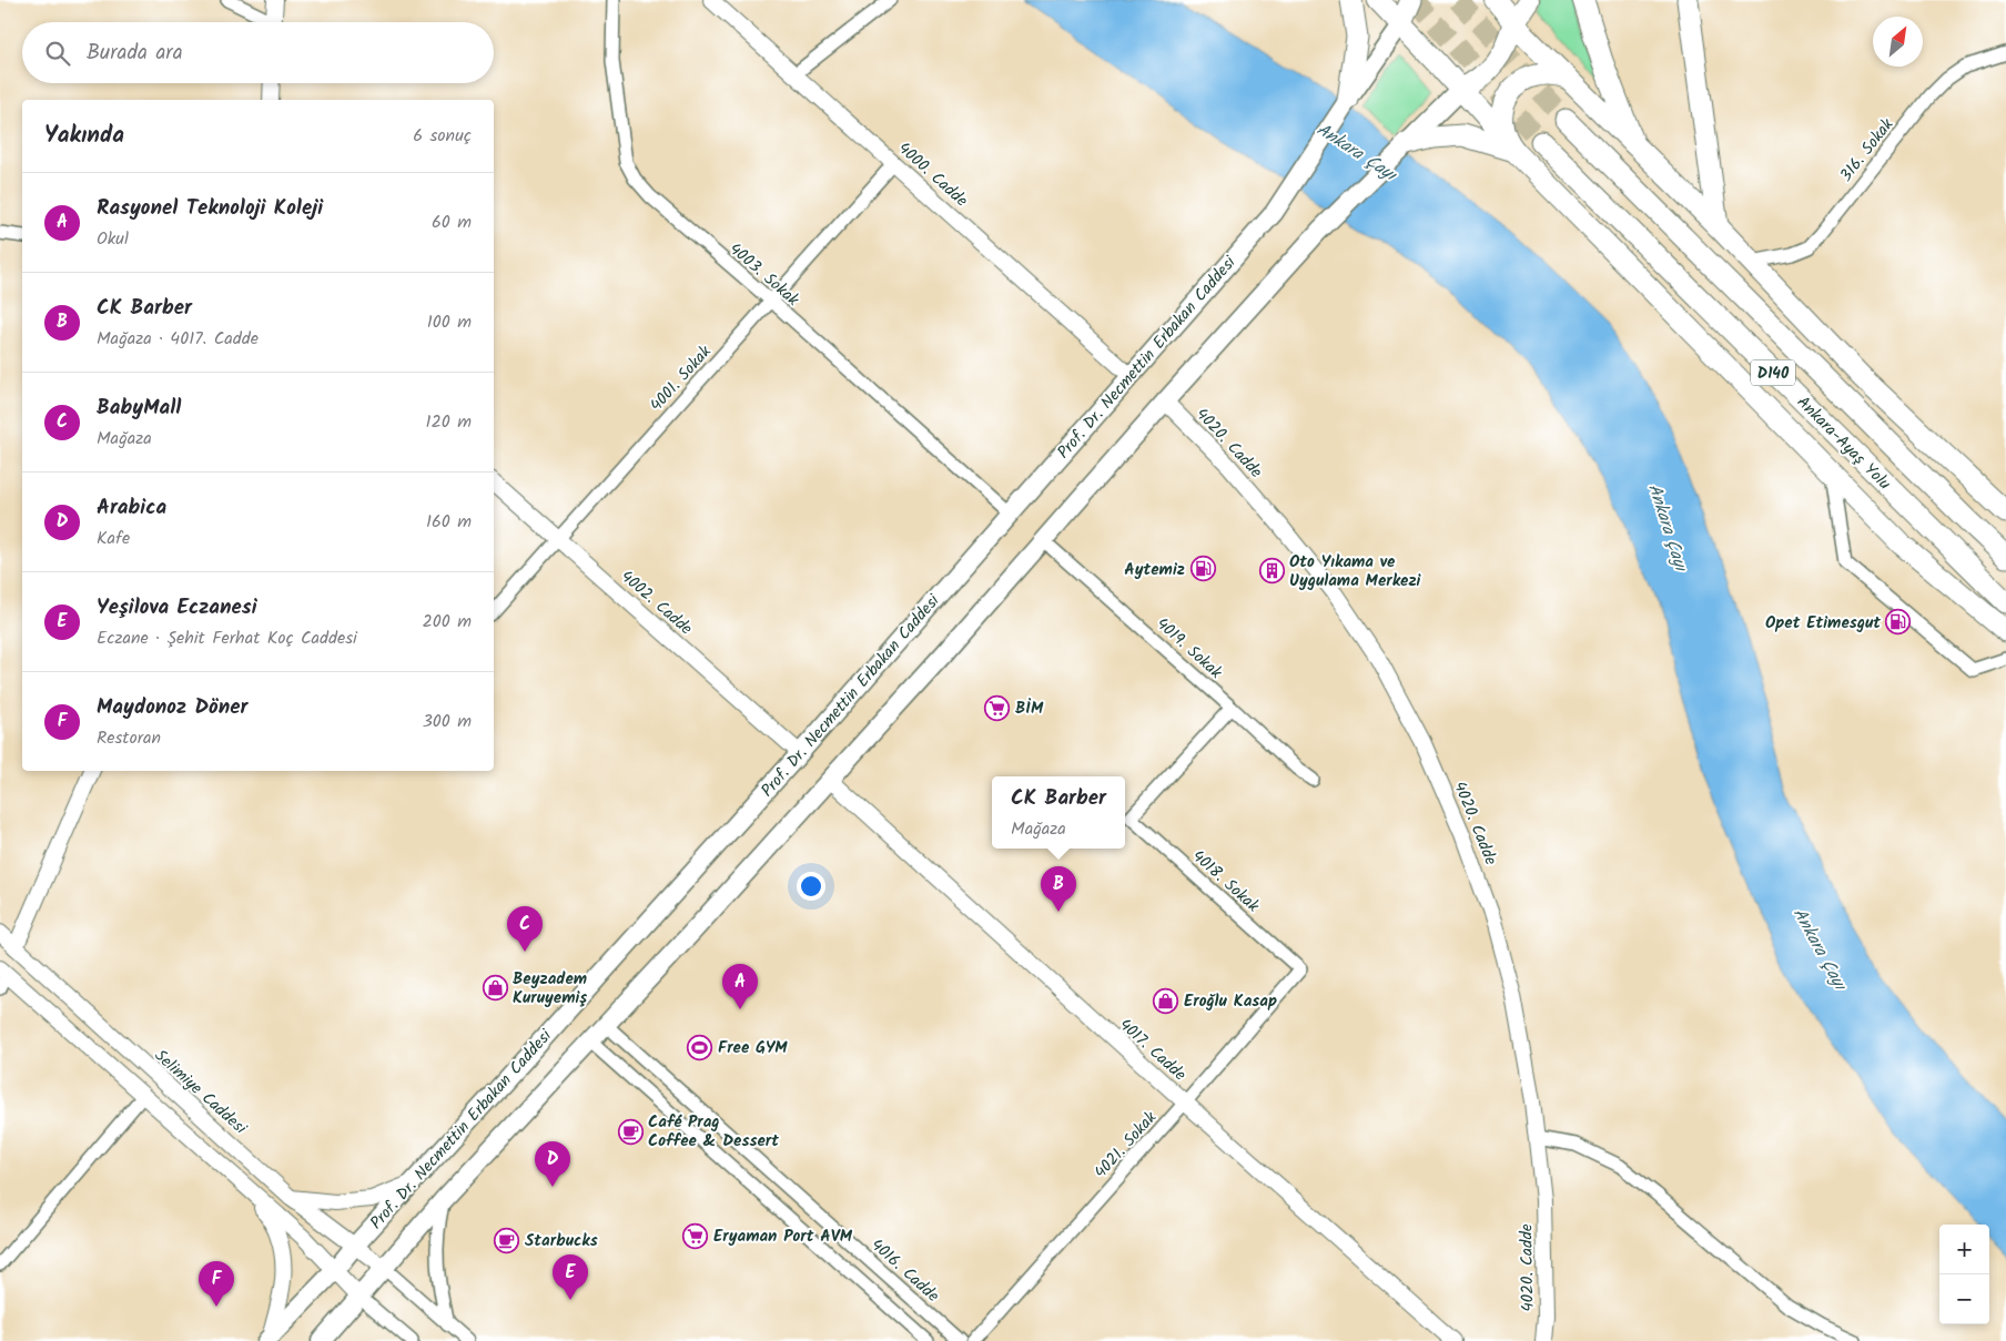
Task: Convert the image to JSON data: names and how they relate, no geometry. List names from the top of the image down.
{
  "streets": {
    "highway": ["D140", "Ankara-Ayaş Yolu"],
    "main road": ["Prof. Dr. Necmettin Erbakan Caddesi"],
    "street": [
      "316. Sokak",
      "4000. Cadde",
      "4003. Sokak",
      "4001. Sokak",
      "4020. Cadde",
      "4002. Cadde",
      "4019. Sokak",
      "4018. Sokak",
      "4017. Cadde",
      "Selimiye Caddesi",
      "4021. Sokak",
      "4016. Cadde"
    ]
  },
  "crossings": [
    ["4000. Cadde", "Prof. Dr. Necmettin Erbakan Caddesi"],
    ["4000. Cadde", "4001. Sokak"],
    ["4003. Sokak", "Prof. Dr. Necmettin Erbakan Caddesi"],
    ["4003. Sokak", "4001. Sokak"],
    ["Prof. Dr. Necmettin Erbakan Caddesi", "4020. Cadde"],
    ["Prof. Dr. Necmettin Erbakan Caddesi", "4002. Cadde"],
    ["Prof. Dr. Necmettin Erbakan Caddesi", "4019. Sokak"],
    ["Prof. Dr. Necmettin Erbakan Caddesi", "4017. Cadde"],
    ["Prof. Dr. Necmettin Erbakan Caddesi", "Selimiye Caddesi"],
    ["Prof. Dr. Necmettin Erbakan Caddesi", "4016. Cadde"],
    ["4001. Sokak", "4002. Cadde"],
    ["4019. Sokak", "4018. Sokak"],
    ["4018. Sokak", "4021. Sokak"],
    ["4017. Cadde", "4021. Sokak"]
  ],
  "water": ["Ankara Çayı"],
  "places": {
    "fuel station": ["Aytemiz", "Opet Etimesgut"],
    "building": ["Oto Yıkama ve Uygulama Merkezi"],
    "supermarket": ["BİM", "Eryaman Port AVM"],
    "shop": ["Beyzadem Kuruyemiş", "Eroğlu Kasap"],
    "sports": ["Free GYM"],
    "cafe": ["Café Prag Coffee & Dessert", "Starbucks"]
  },
  "north": "top right",
  "page": {
    "search": "Burada ara",
    "heading": ["Yakında", "6 sonuç"],
    "list": [
      {
        "mark": "A",
        "name": "Rasyonel Teknoloji Koleji",
        "note": "Okul",
        "value": "60 m"
      },
      {
        "mark": "B",
        "name": "CK Barber",
        "note": "Mağaza · 4017. Cadde",
        "value": "100 m"
      },
      {
        "mark": "C",
        "name": "BabyMall",
        "note": "Mağaza",
        "value": "120 m"
      },
      {
        "mark": "D",
        "name": "Arabica",
        "note": "Kafe",
        "value": "160 m"
      },
      {
        "mark": "E",
        "name": "Yeşilova Eczanesi",
        "note": "Eczane · Şehit Ferhat Koç Caddesi",
        "value": "200 m"
      },
      {
        "mark": "F",
        "name": "Maydonoz Döner",
        "note": "Restoran",
        "value": "300 m"
      }
    ],
    "popup": ["CK Barber", "Mağaza"],
    "pins": [
      "B",
      "C",
      "A",
      "D",
      "E",
      "F"
    ],
    "map_buttons": ["+", "−"]
  }
}
